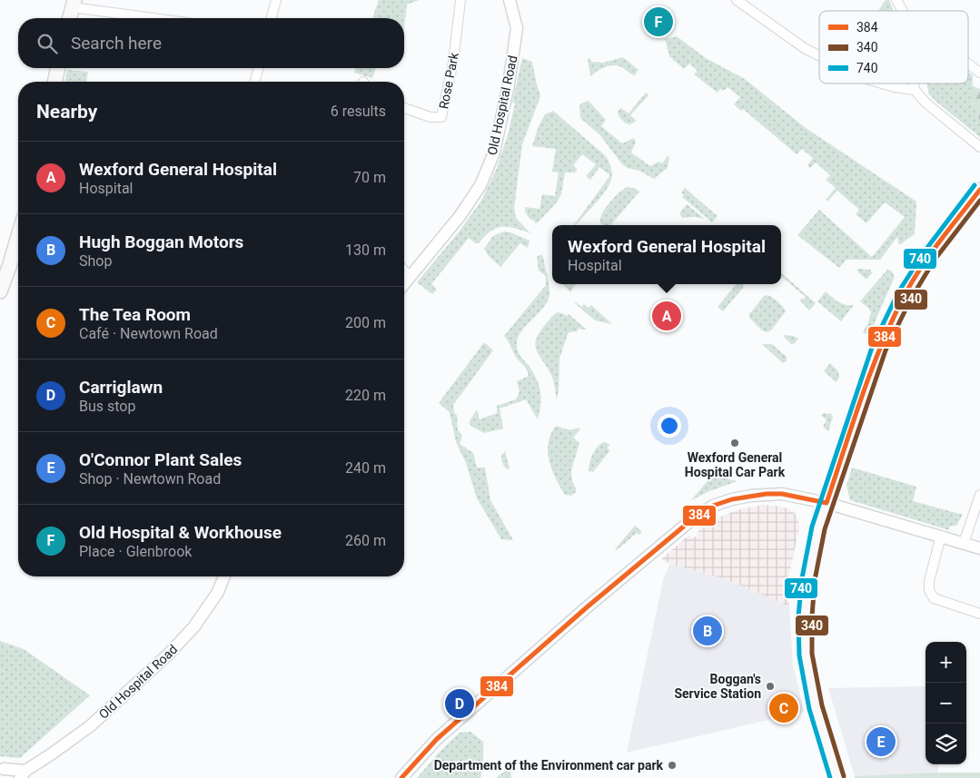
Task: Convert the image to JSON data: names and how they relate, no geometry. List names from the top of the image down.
{
  "streets": {
    "street": ["Rose Park", "Old Hospital Road"]
  },
  "places": ["Wexford General Hospital Car Park", "Boggan's Service Station", "Department of the Environment car park"],
  "lines": ["transit line 740", "transit line 384", "transit line 340"],
  "legend": ["384", "340", "740"],
  "page": {
    "pins": [
      "F",
      "A",
      "B",
      "D",
      "C",
      "E"
    ],
    "search": "Search here",
    "heading": ["Nearby", "6 results"],
    "list": [
      {
        "mark": "A",
        "name": "Wexford General Hospital",
        "note": "Hospital",
        "value": "70 m"
      },
      {
        "mark": "B",
        "name": "Hugh Boggan Motors",
        "note": "Shop",
        "value": "130 m"
      },
      {
        "mark": "C",
        "name": "The Tea Room",
        "note": "Café · Newtown Road",
        "value": "200 m"
      },
      {
        "mark": "D",
        "name": "Carriglawn",
        "note": "Bus stop",
        "value": "220 m"
      },
      {
        "mark": "E",
        "name": "O'Connor Plant Sales",
        "note": "Shop · Newtown Road",
        "value": "240 m"
      },
      {
        "mark": "F",
        "name": "Old Hospital & Workhouse",
        "note": "Place · Glenbrook",
        "value": "260 m"
      }
    ],
    "popup": ["Wexford General Hospital", "Hospital"],
    "map_buttons": ["+", "−"]
  }
}
